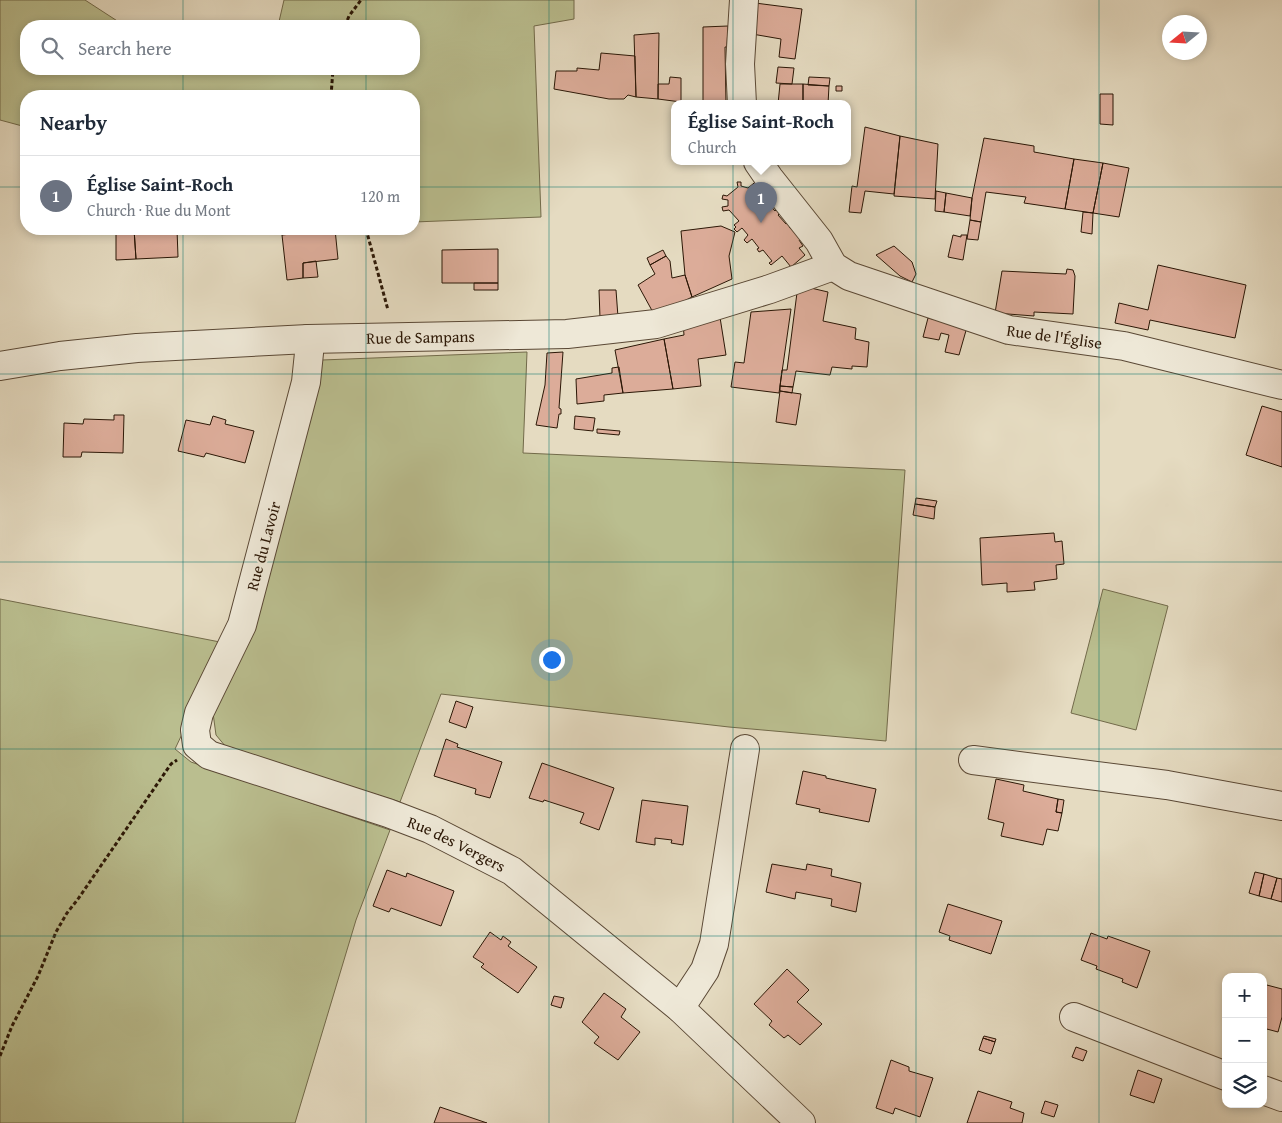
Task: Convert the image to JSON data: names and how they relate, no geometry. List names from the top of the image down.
{
  "streets": {
    "street": [
      "Rue de l'Église",
      "Rue de Sampans",
      "Rue du Lavoir",
      "Rue des Vergers"
    ]
  },
  "crossings": [
    ["Rue de l'Église", "Rue de Sampans"],
    ["Rue de Sampans", "Rue du Lavoir"],
    ["Rue du Lavoir", "Rue des Vergers"]
  ],
  "north": "left",
  "page": {
    "search": "Search here",
    "heading": "Nearby",
    "popup": ["Église Saint-Roch", "Church"],
    "list": [
      {
        "mark": "1",
        "name": "Église Saint-Roch",
        "note": "Church · Rue du Mont",
        "value": "120 m"
      }
    ],
    "pins": "1",
    "map_buttons": ["+", "−"]
  }
}
